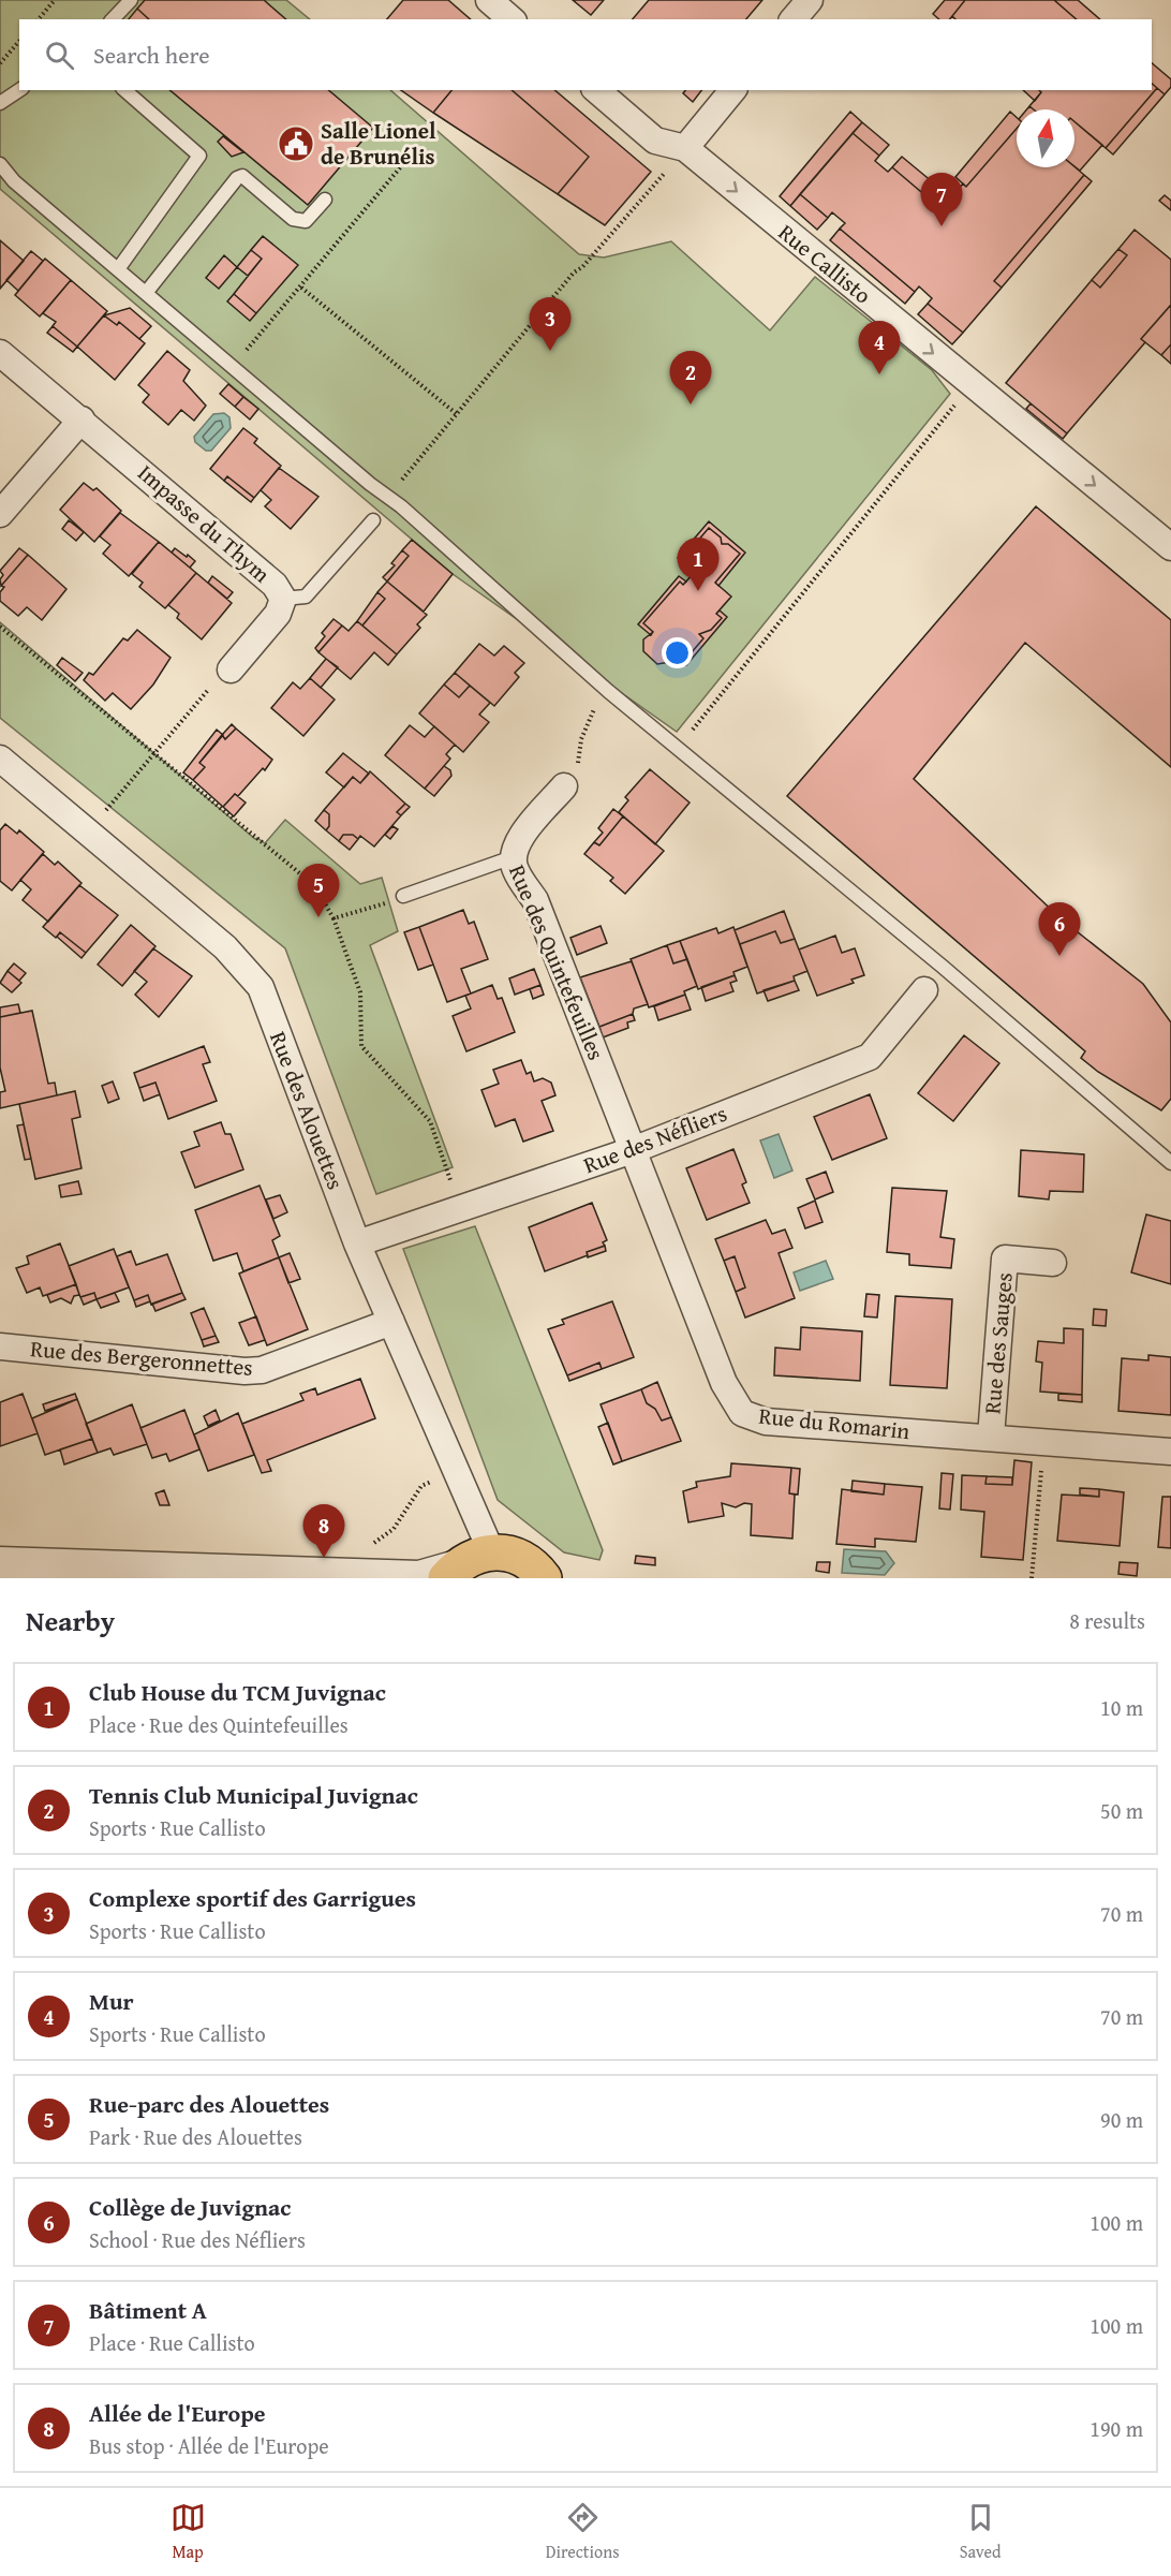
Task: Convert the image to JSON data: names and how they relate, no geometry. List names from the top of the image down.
{
  "streets": {
    "street": [
      "Rue Callisto",
      "Impasse du Thym",
      "Rue des Quintefeuilles",
      "Rue des Alouettes",
      "Rue des Néfliers",
      "Rue des Sauges",
      "Rue des Bergeronnettes",
      "Rue du Romarin"
    ]
  },
  "crossings": [
    ["Rue des Quintefeuilles", "Rue des Néfliers"],
    ["Rue des Quintefeuilles", "Rue du Romarin"],
    ["Rue des Alouettes", "Rue des Néfliers"],
    ["Rue des Alouettes", "Rue des Bergeronnettes"],
    ["Rue des Néfliers", "Rue du Romarin"],
    ["Rue des Sauges", "Rue du Romarin"]
  ],
  "one_way": ["Rue Callisto"],
  "places": {
    "public building": ["Salle Lionel de Brunélis"]
  },
  "north": "top",
  "page": {
    "search": "Search here",
    "pins": [
      "7",
      "3",
      "4",
      "2",
      "1",
      "5",
      "6",
      "8"
    ],
    "heading": ["Nearby", "8 results"],
    "list": [
      {
        "mark": "1",
        "name": "Club House du TCM Juvignac",
        "note": "Place · Rue des Quintefeuilles",
        "value": "10 m"
      },
      {
        "mark": "2",
        "name": "Tennis Club Municipal Juvignac",
        "note": "Sports · Rue Callisto",
        "value": "50 m"
      },
      {
        "mark": "3",
        "name": "Complexe sportif des Garrigues",
        "note": "Sports · Rue Callisto",
        "value": "70 m"
      },
      {
        "mark": "4",
        "name": "Mur",
        "note": "Sports · Rue Callisto",
        "value": "70 m"
      },
      {
        "mark": "5",
        "name": "Rue-parc des Alouettes",
        "note": "Park · Rue des Alouettes",
        "value": "90 m"
      },
      {
        "mark": "6",
        "name": "Collège de Juvignac",
        "note": "School · Rue des Néfliers",
        "value": "100 m"
      },
      {
        "mark": "7",
        "name": "Bâtiment A",
        "note": "Place · Rue Callisto",
        "value": "100 m"
      },
      {
        "mark": "8",
        "name": "Allée de l'Europe",
        "note": "Bus stop · Allée de l'Europe",
        "value": "190 m"
      }
    ],
    "nav": ["Map", "Directions", "Saved"]
  }
}
